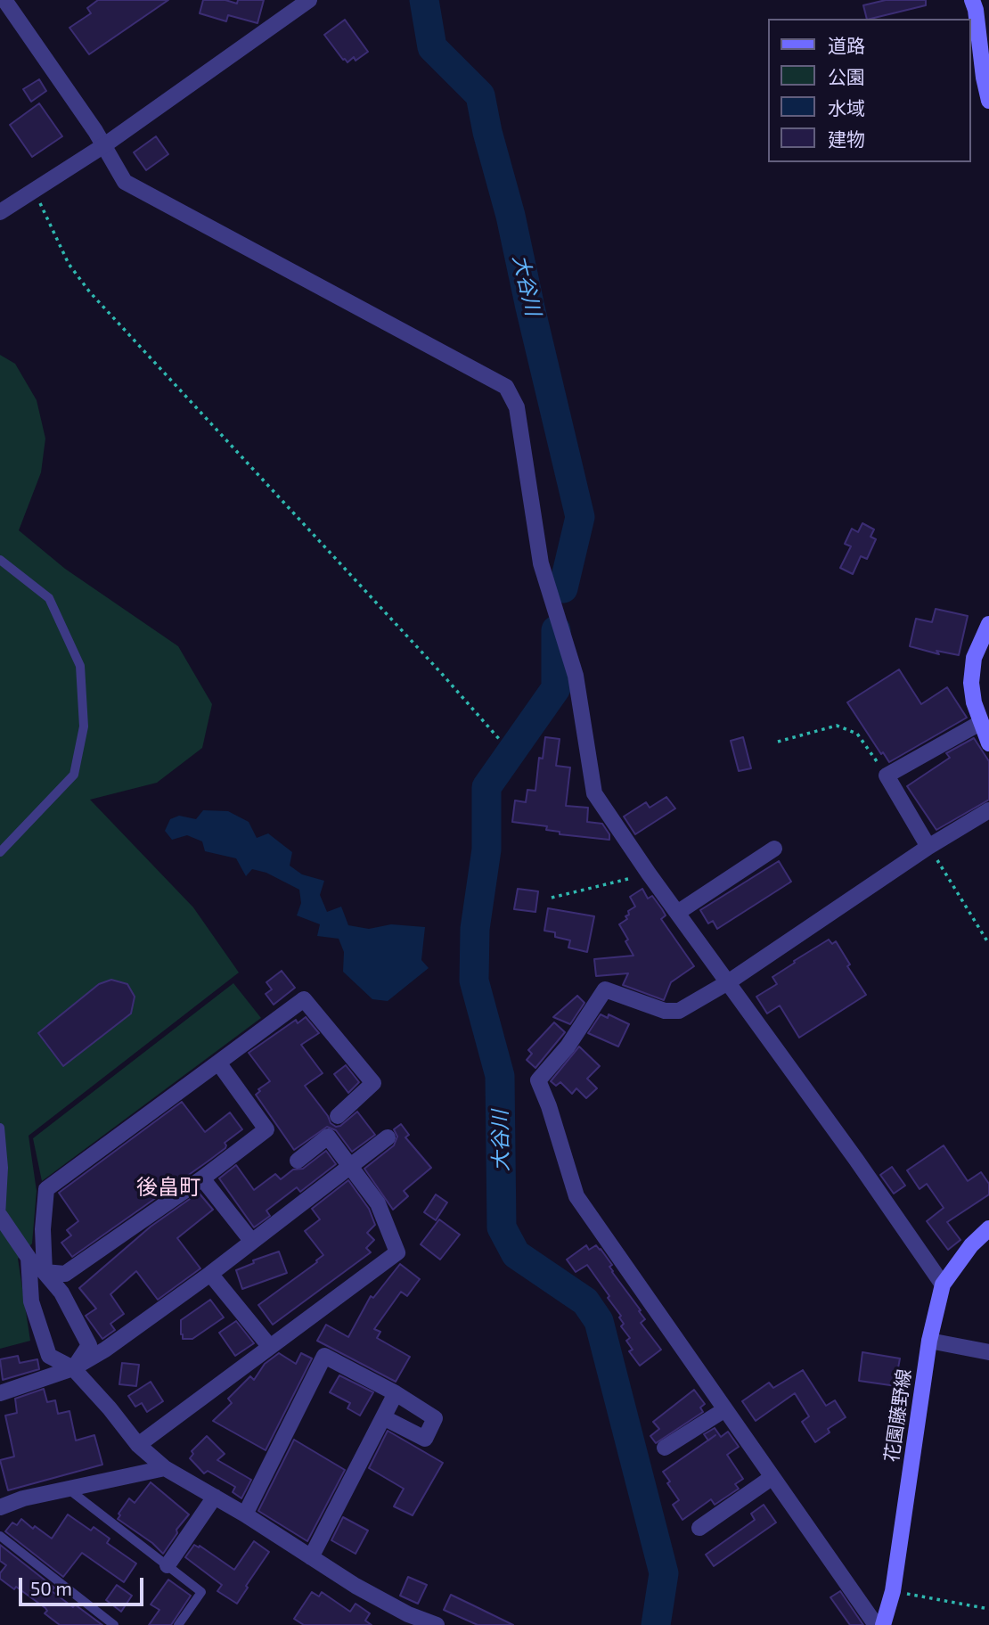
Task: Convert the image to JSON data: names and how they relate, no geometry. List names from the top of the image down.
{
  "streets": {
    "main road": ["花園藤野線"]
  },
  "districts": ["後畠町"],
  "water": ["大谷川"],
  "legend": [
    "道路",
    "公園",
    "水域",
    "建物"
  ],
  "scale_bar": "50 m"
}
